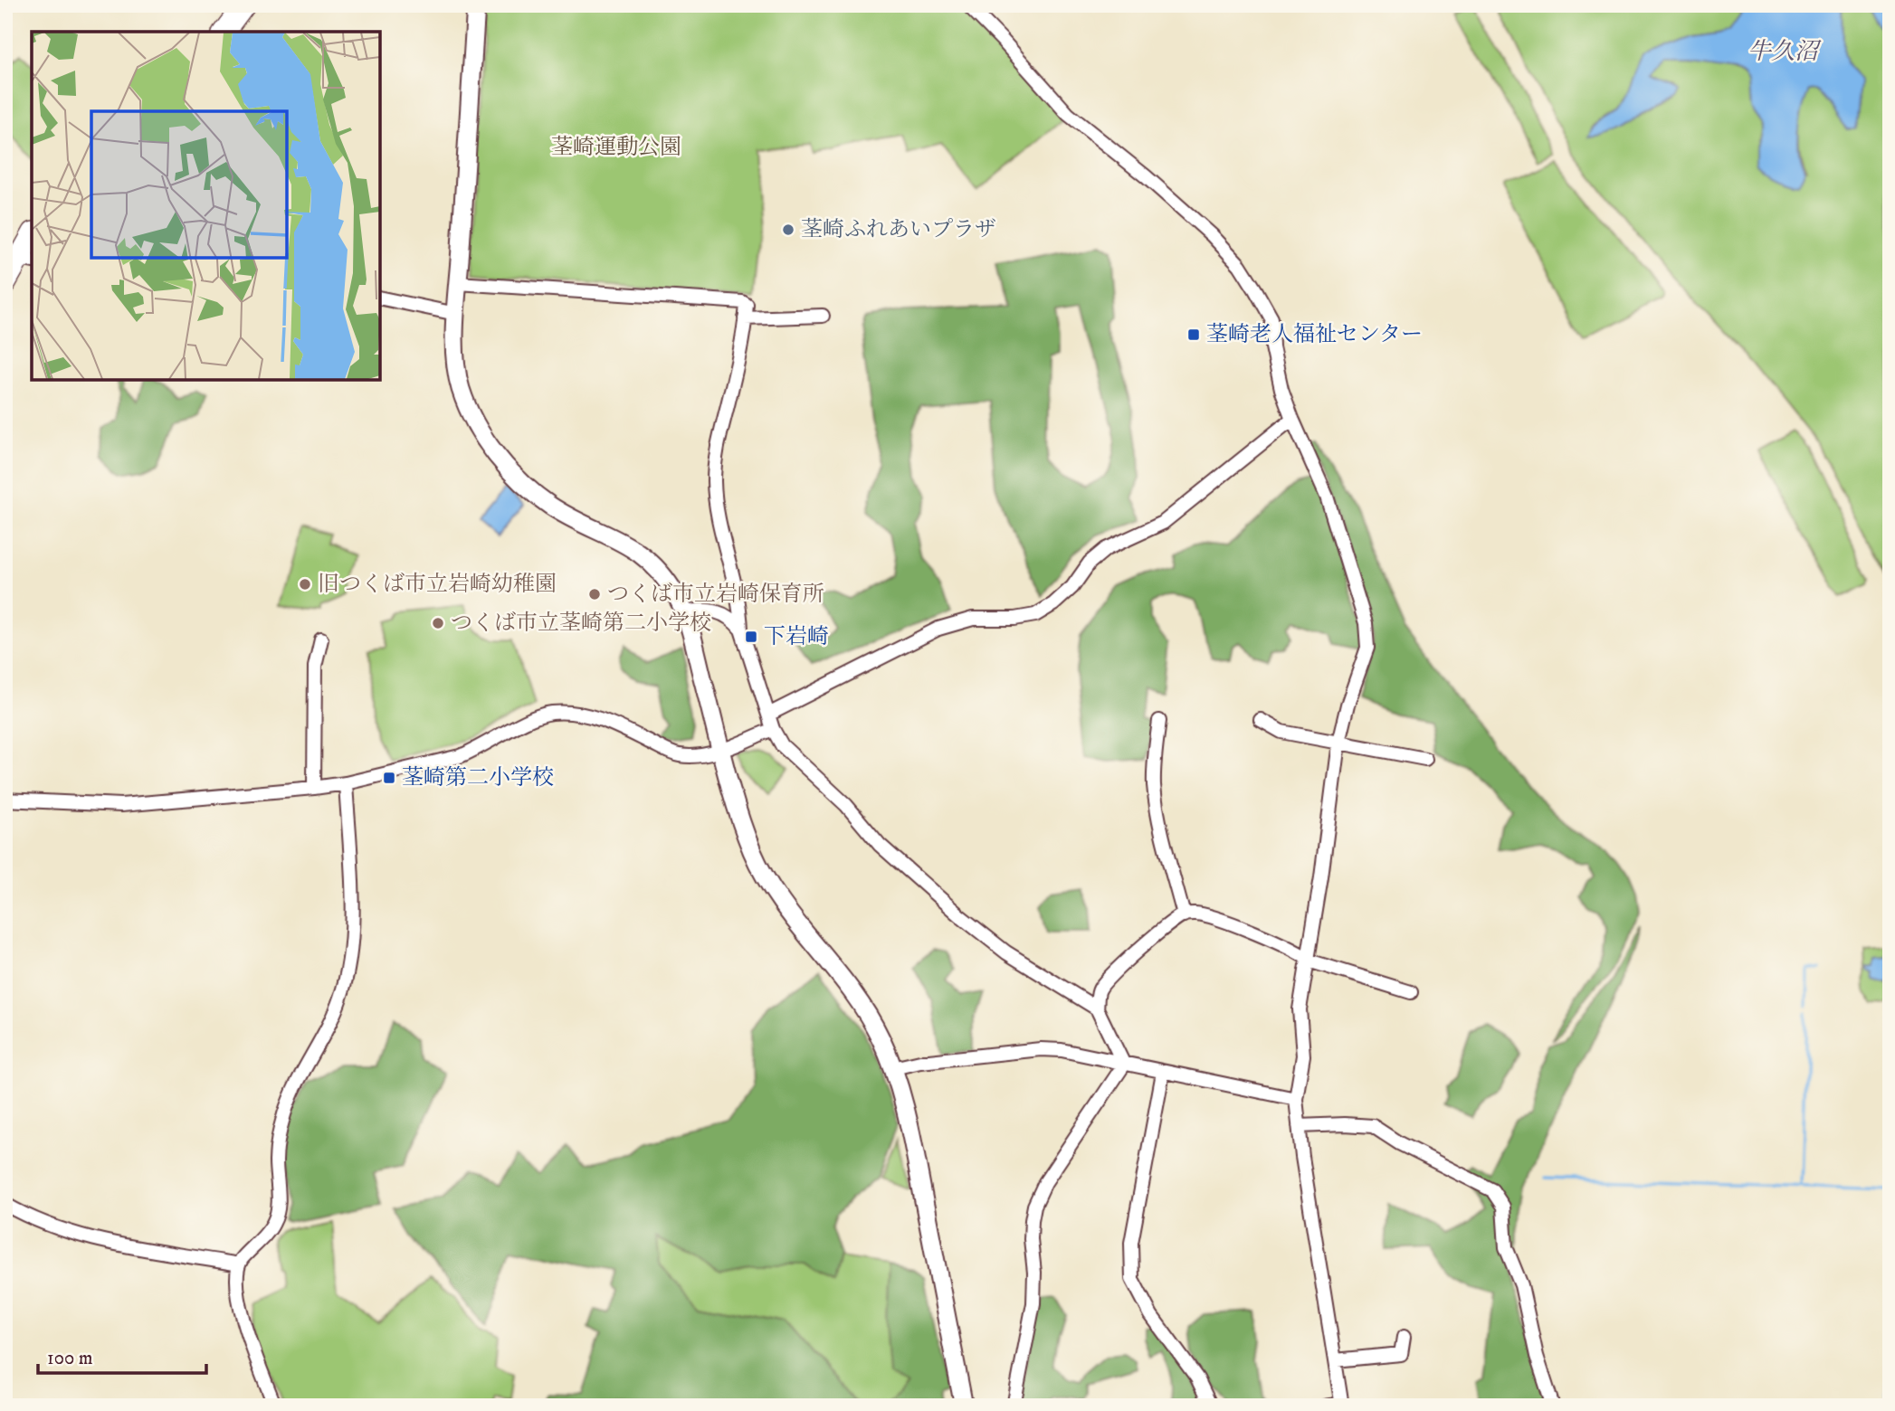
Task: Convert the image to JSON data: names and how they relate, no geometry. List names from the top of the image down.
{
  "water": ["牛久沼"],
  "parks": ["茎崎運動公園"],
  "places": {
    "other": [
      "茎崎ふれあいプラザ",
      "旧つくば市立岩崎幼稚園",
      "つくば市立岩崎保育所",
      "つくば市立茎崎第二小学校"
    ],
    "transit": ["茎崎老人福祉センター", "下岩崎", "茎崎第二小学校"]
  },
  "scale_bar": "100 m"
}
